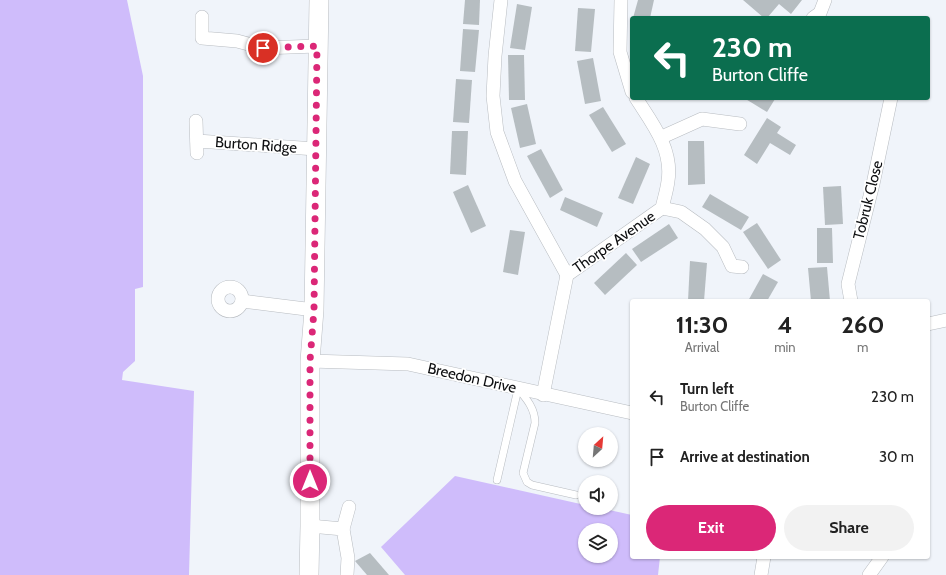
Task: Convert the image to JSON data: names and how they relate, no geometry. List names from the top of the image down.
{
  "streets": {
    "street": [
      "Burton Ridge",
      "Tobruk Close",
      "Thorpe Avenue",
      "Breedon Drive"
    ]
  },
  "north": "top right",
  "page": {
    "turn": ["230 m", "Burton Cliffe"],
    "eta": [
      "11:30",
      "Arrival",
      "4",
      "min",
      "260",
      "m"
    ],
    "list": [
      {
        "name": "Turn left",
        "note": "Burton Cliffe",
        "value": "230 m"
      },
      {
        "name": "Arrive at destination",
        "value": "30 m"
      }
    ],
    "buttons": ["Exit", "Share"]
  }
}
